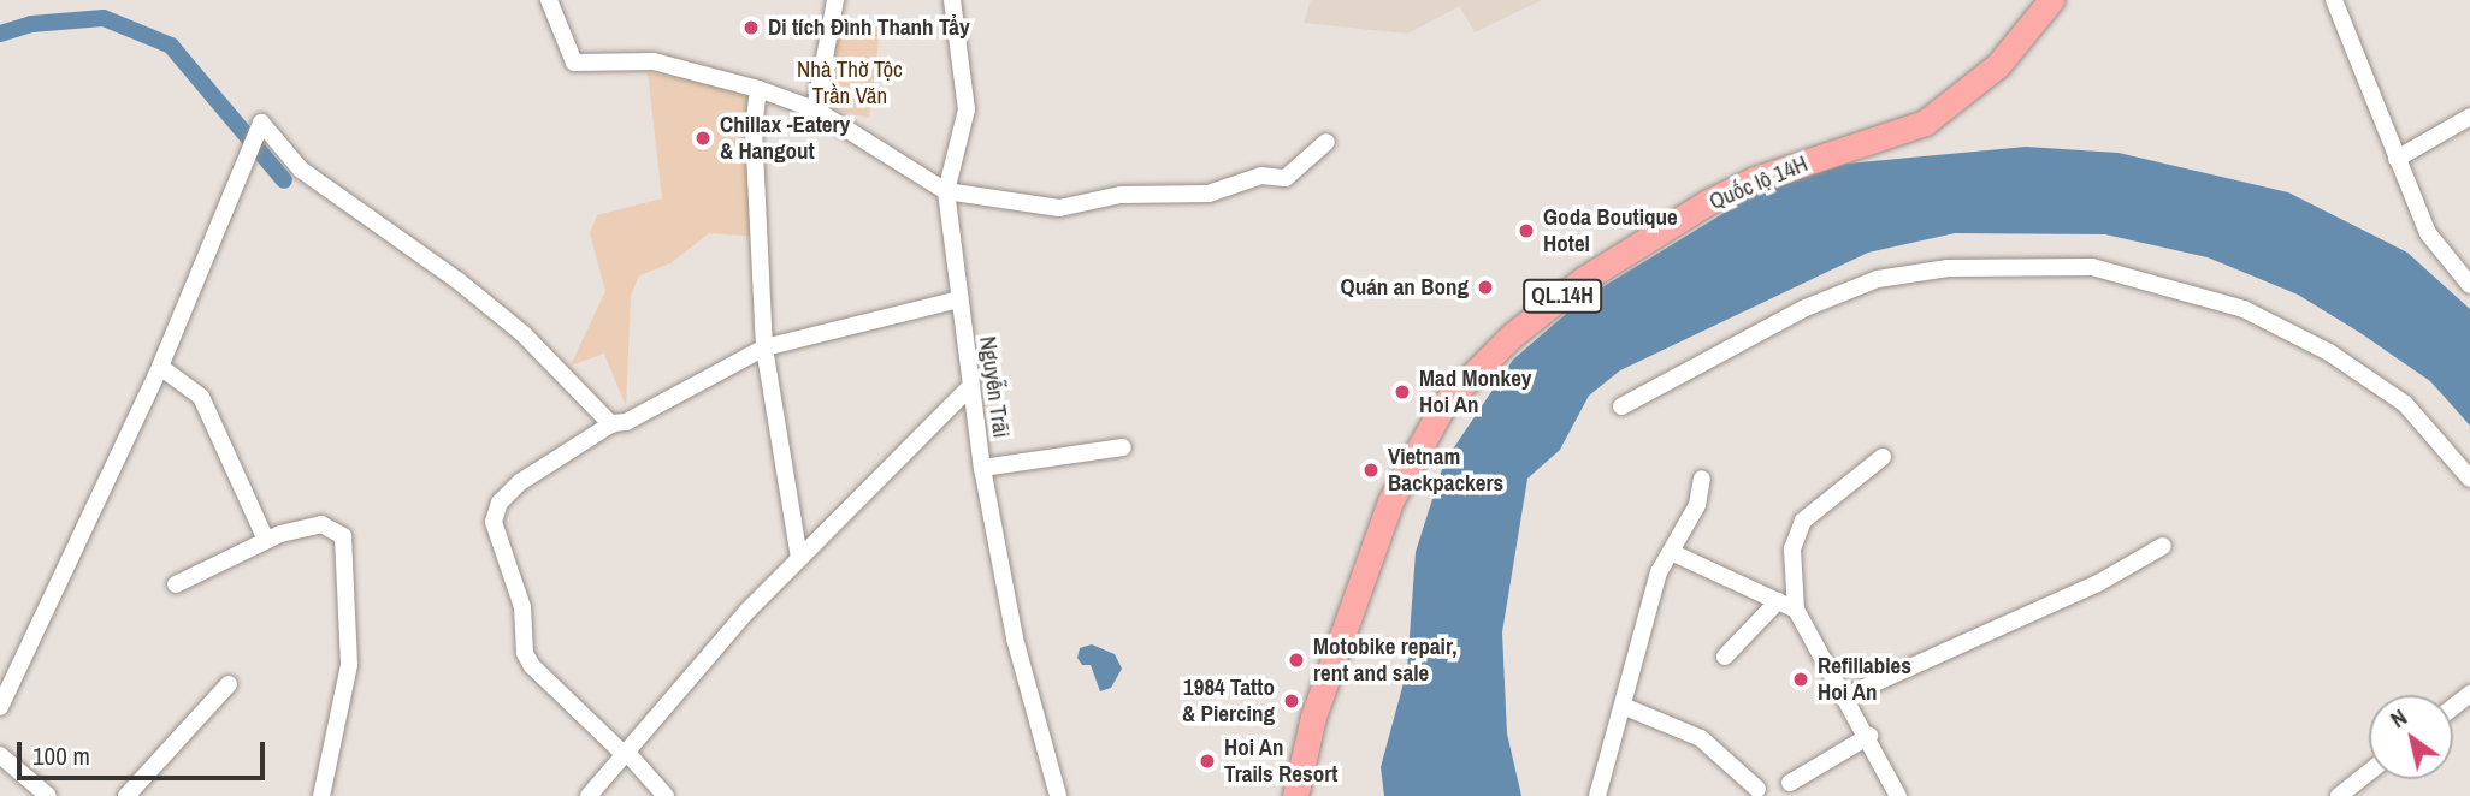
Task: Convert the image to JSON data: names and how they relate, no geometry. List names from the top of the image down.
{
  "streets": {
    "main road": ["Quốc lộ 14H", "QL.14H"],
    "street": ["Nguyễn Trãi"]
  },
  "parks": ["Nhà Thờ Tộc Trần Văn"],
  "places": [
    "Di tích Đình Thanh Tẩy",
    "Chillax -Eatery & Hangout",
    "Goda Boutique Hotel",
    "Quán an Bong",
    "Mad Monkey Hoi An",
    "Vietnam Backpackers",
    "Motobike repair, rent and sale",
    "Refillables Hoi An",
    "1984 Tatto & Piercing",
    "Hoi An Trails Resort"
  ],
  "scale_bar": "100 m",
  "north": "top left"
}
